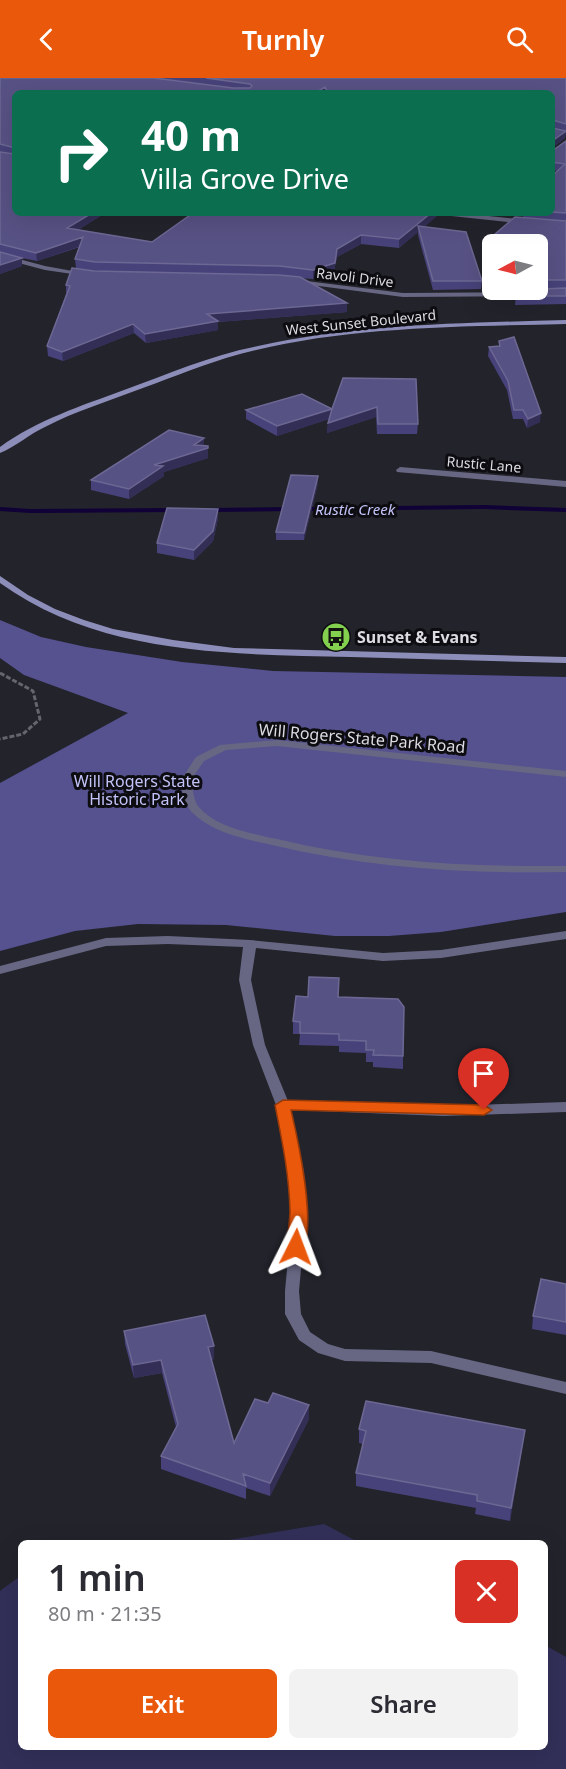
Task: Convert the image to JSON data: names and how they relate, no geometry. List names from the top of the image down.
{
  "streets": {
    "main road": ["West Sunset Boulevard"],
    "street": ["Ravoli Drive", "Rustic Lane", "Will Rogers State Park Road"]
  },
  "water": ["Rustic Creek"],
  "parks": ["Will Rogers State Historic Park"],
  "places": {
    "bus stop": ["Sunset & Evans"]
  },
  "north": "left",
  "page": {
    "header": "Turnly",
    "turn": ["40 m", "Villa Grove Drive"],
    "heading": ["1 min", "80 m · 21:35"],
    "buttons": ["Exit", "Share"]
  }
}
